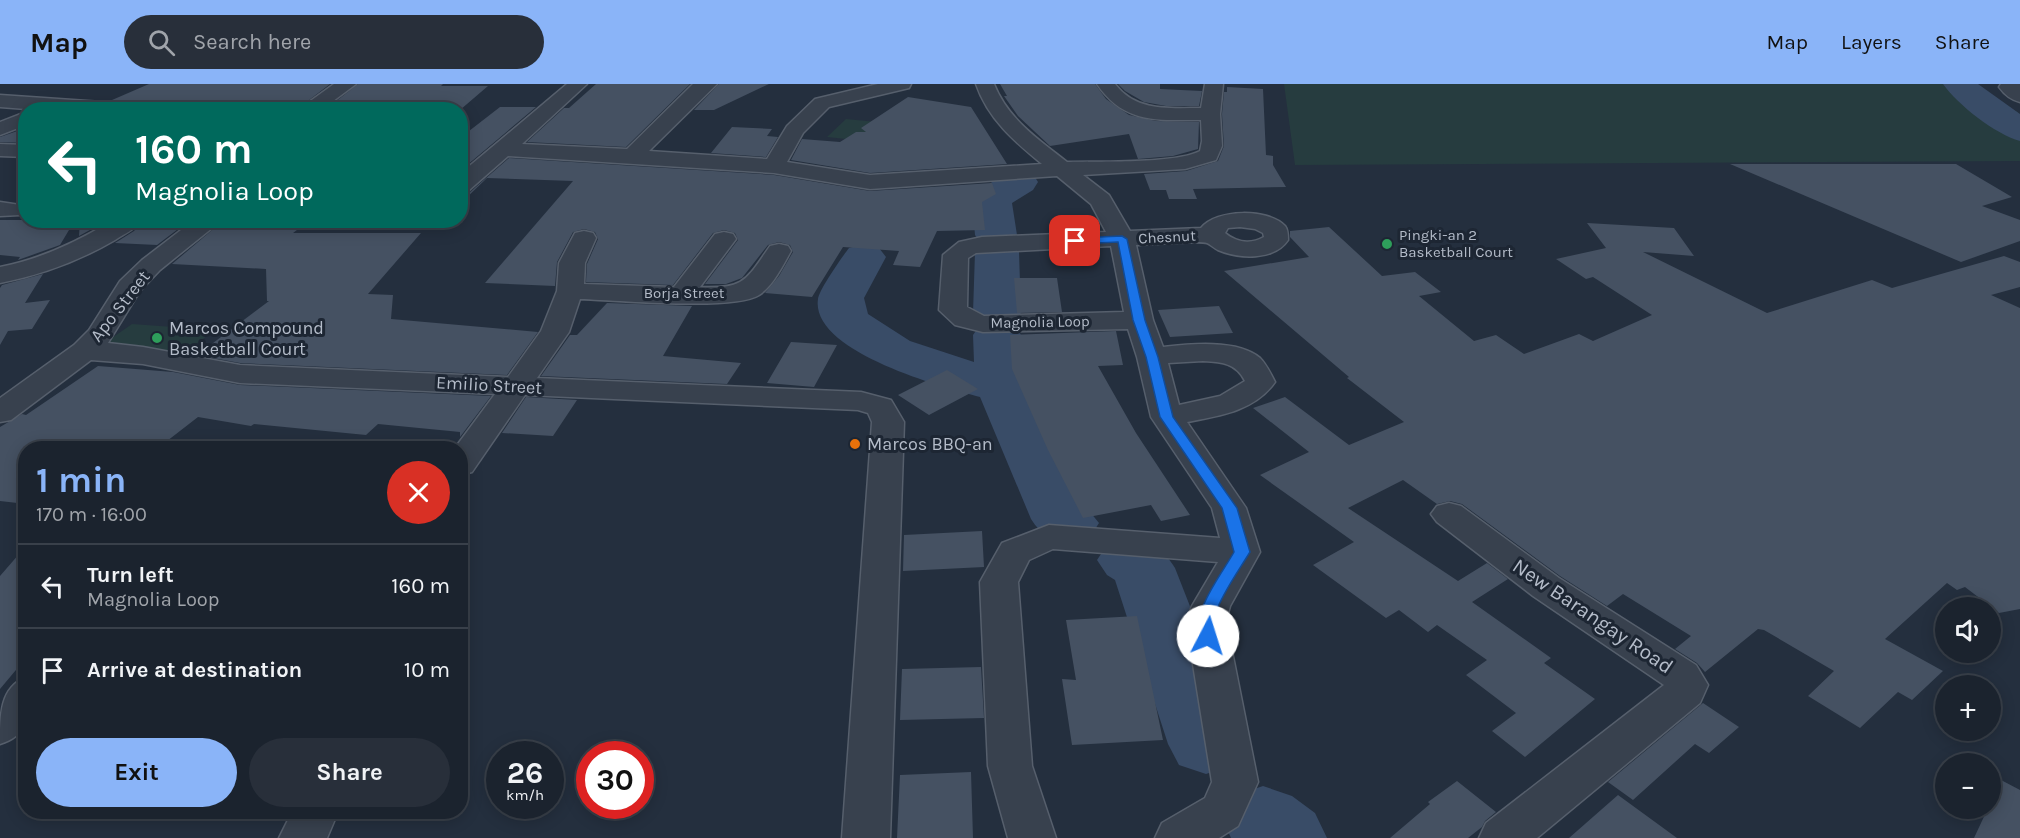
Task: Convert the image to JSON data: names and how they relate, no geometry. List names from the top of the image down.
{
  "streets": {
    "street": [
      "Chesnut",
      "Borja Street",
      "Apo Street",
      "Magnolia Loop",
      "Emilio Street",
      "New Barangay Road"
    ]
  },
  "crossings": [
    ["Chesnut", "Magnolia Loop"],
    ["Apo Street", "Emilio Street"]
  ],
  "places": ["Pingki-an 2 Basketball Court", "Marcos Compound Basketball Court", "Marcos BBQ-an"],
  "page": {
    "header": "Map",
    "search": "Search here",
    "nav": ["Map", "Layers", "Share"],
    "turn": ["160 m", "Magnolia Loop"],
    "heading": ["1 min", "170 m · 16:00"],
    "list": [
      {
        "name": "Turn left",
        "note": "Magnolia Loop",
        "value": "160 m"
      },
      {
        "name": "Arrive at destination",
        "value": "10 m"
      }
    ],
    "map_buttons": ["+", "−"],
    "buttons": ["Exit", "Share"],
    "speed": "26 km/h",
    "limit": "30"
  }
}
